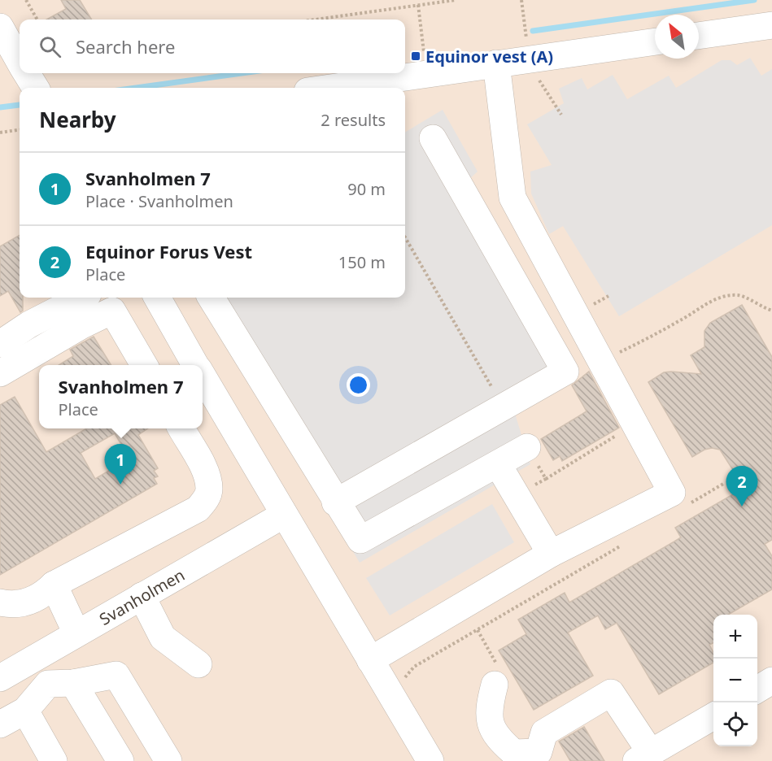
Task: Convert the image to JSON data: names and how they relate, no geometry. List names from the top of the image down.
{
  "streets": {
    "street": ["Svanholmen"]
  },
  "places": {
    "transit": ["Equinor vest (A)"]
  },
  "north": "top left",
  "page": {
    "search": "Search here",
    "heading": ["Nearby", "2 results"],
    "list": [
      {
        "mark": "1",
        "name": "Svanholmen 7",
        "note": "Place · Svanholmen",
        "value": "90 m"
      },
      {
        "mark": "2",
        "name": "Equinor Forus Vest",
        "note": "Place",
        "value": "150 m"
      }
    ],
    "popup": ["Svanholmen 7", "Place"],
    "pins": ["1", "2"],
    "map_buttons": ["+", "−"]
  }
}
